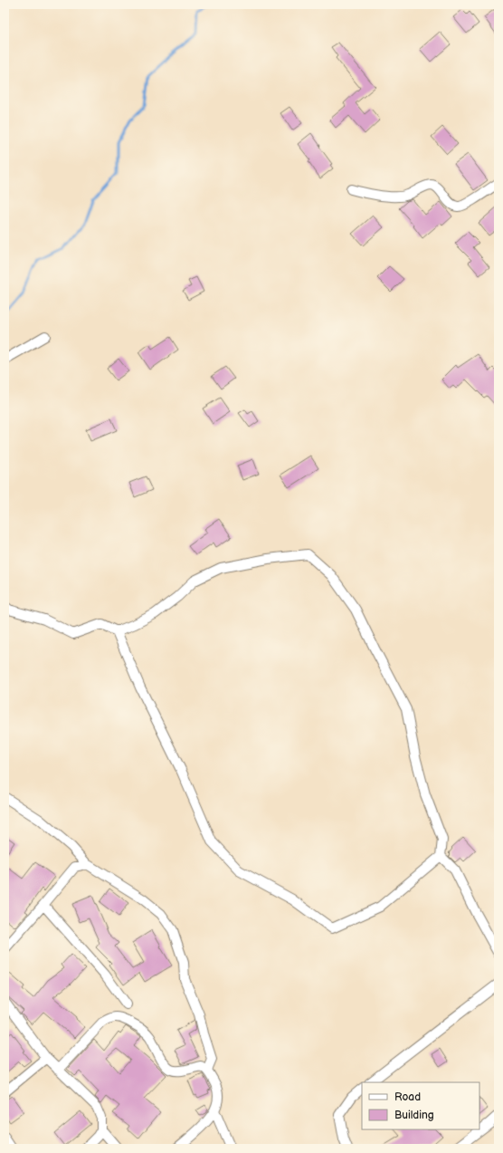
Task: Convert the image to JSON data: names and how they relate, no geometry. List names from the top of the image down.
{
  "legend": ["Road", "Building"]
}
